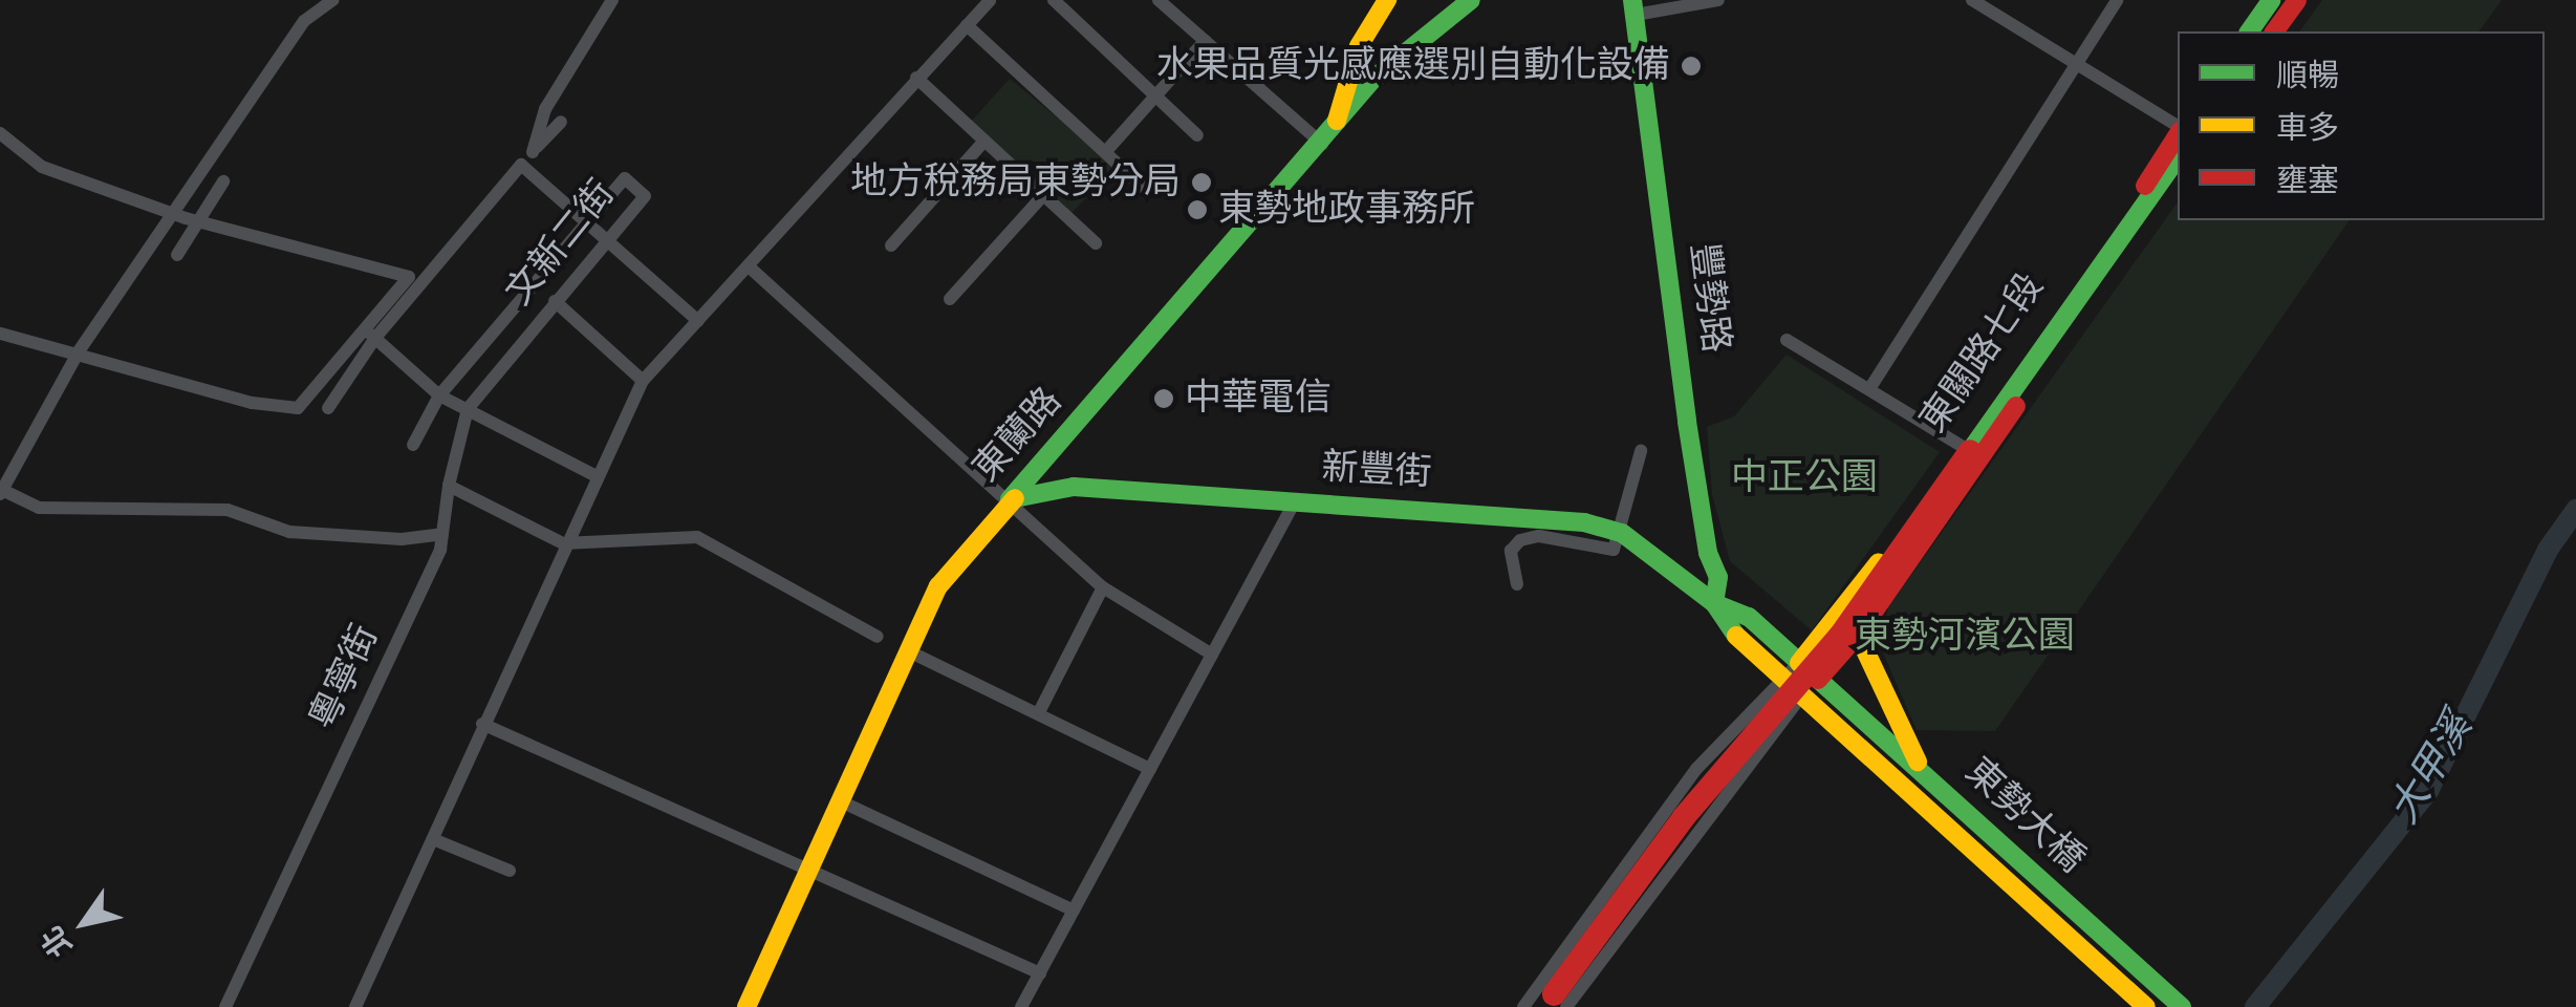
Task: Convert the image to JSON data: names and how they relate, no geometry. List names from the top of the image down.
{
  "streets": {
    "main road": [
      "豐勢路",
      "東關路七段",
      "東蘭路",
      "新豐街",
      "東勢大橋"
    ],
    "street": ["文新二街", "粵寧街"]
  },
  "crossings": [
    ["文新二街", "粵寧街"],
    ["豐勢路", "新豐街"],
    ["東關路七段", "東勢大橋"],
    ["東蘭路", "新豐街"]
  ],
  "water": ["大甲溪"],
  "parks": ["中正公園", "東勢河濱公園"],
  "places": [
    "水果品質光感應選別自動化設備",
    "地方稅務局東勢分局",
    "東勢地政事務所",
    "中華電信"
  ],
  "legend": ["順暢", "車多", "壅塞"],
  "north": "bottom left"
}
